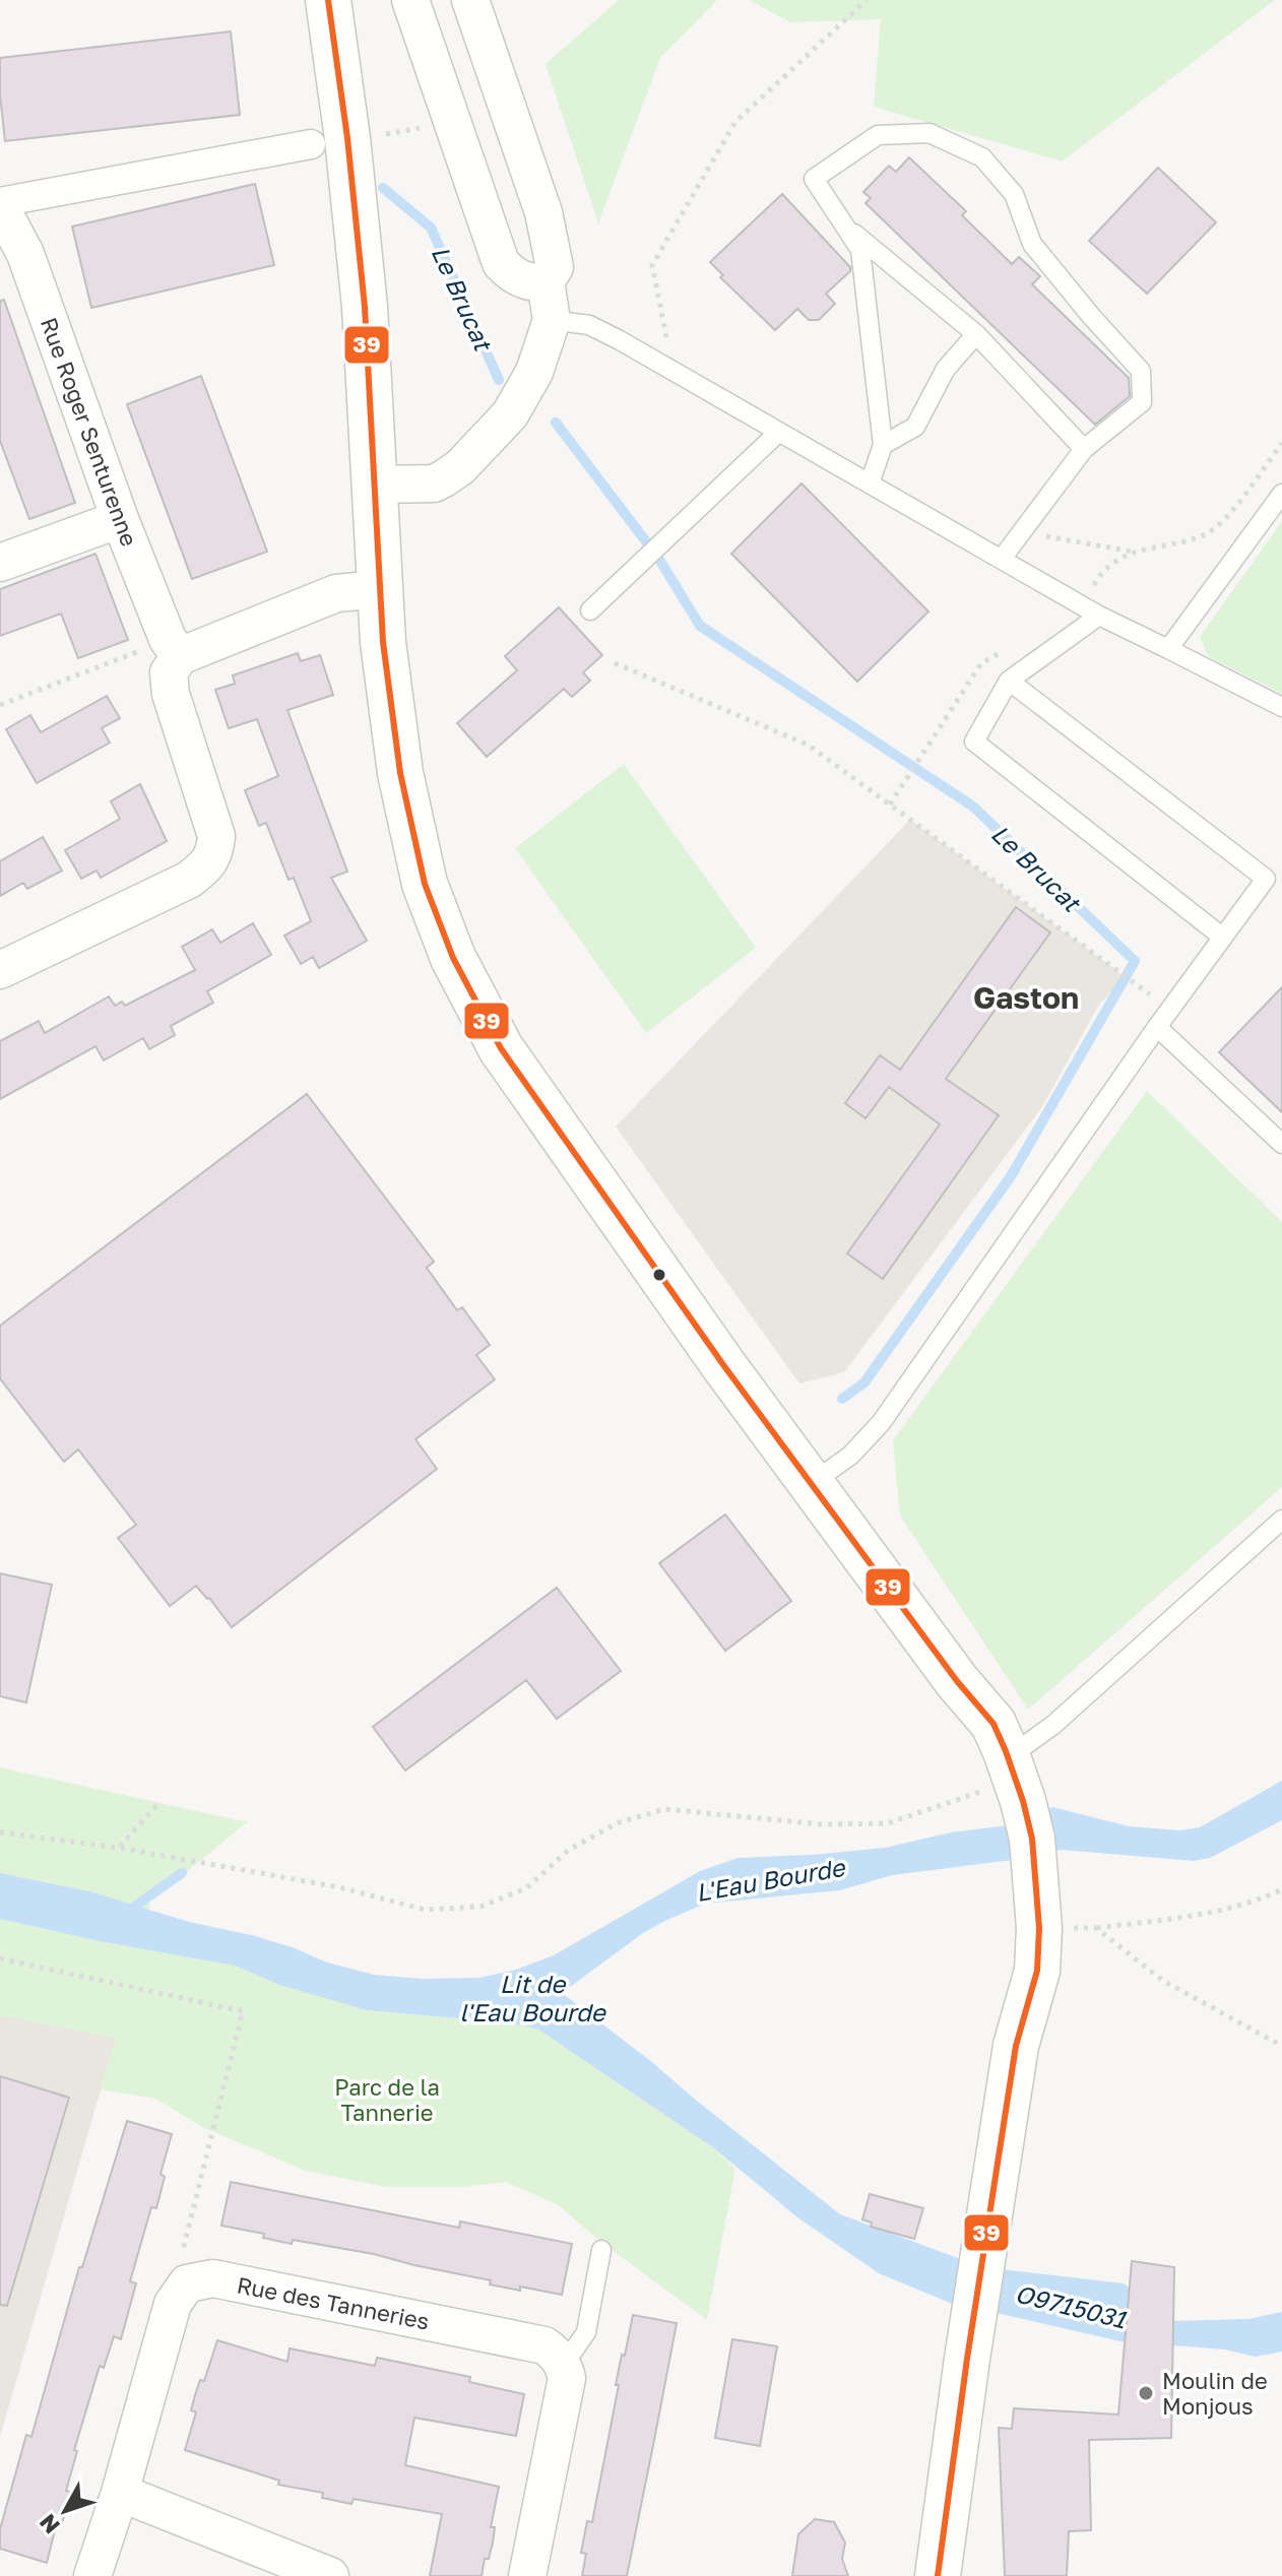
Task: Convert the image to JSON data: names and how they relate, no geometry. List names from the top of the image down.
{
  "streets": {
    "street": ["Rue Roger Senturenne", "Rue des Tanneries"]
  },
  "districts": ["Gaston"],
  "water": [
    "Le Brucat",
    "L'Eau Bourde",
    "Lit de l'Eau Bourde",
    "O9715031"
  ],
  "parks": ["Parc de la Tannerie"],
  "places": ["Moulin de Monjous"],
  "lines": ["transit line 39"],
  "north": "bottom left"
}
